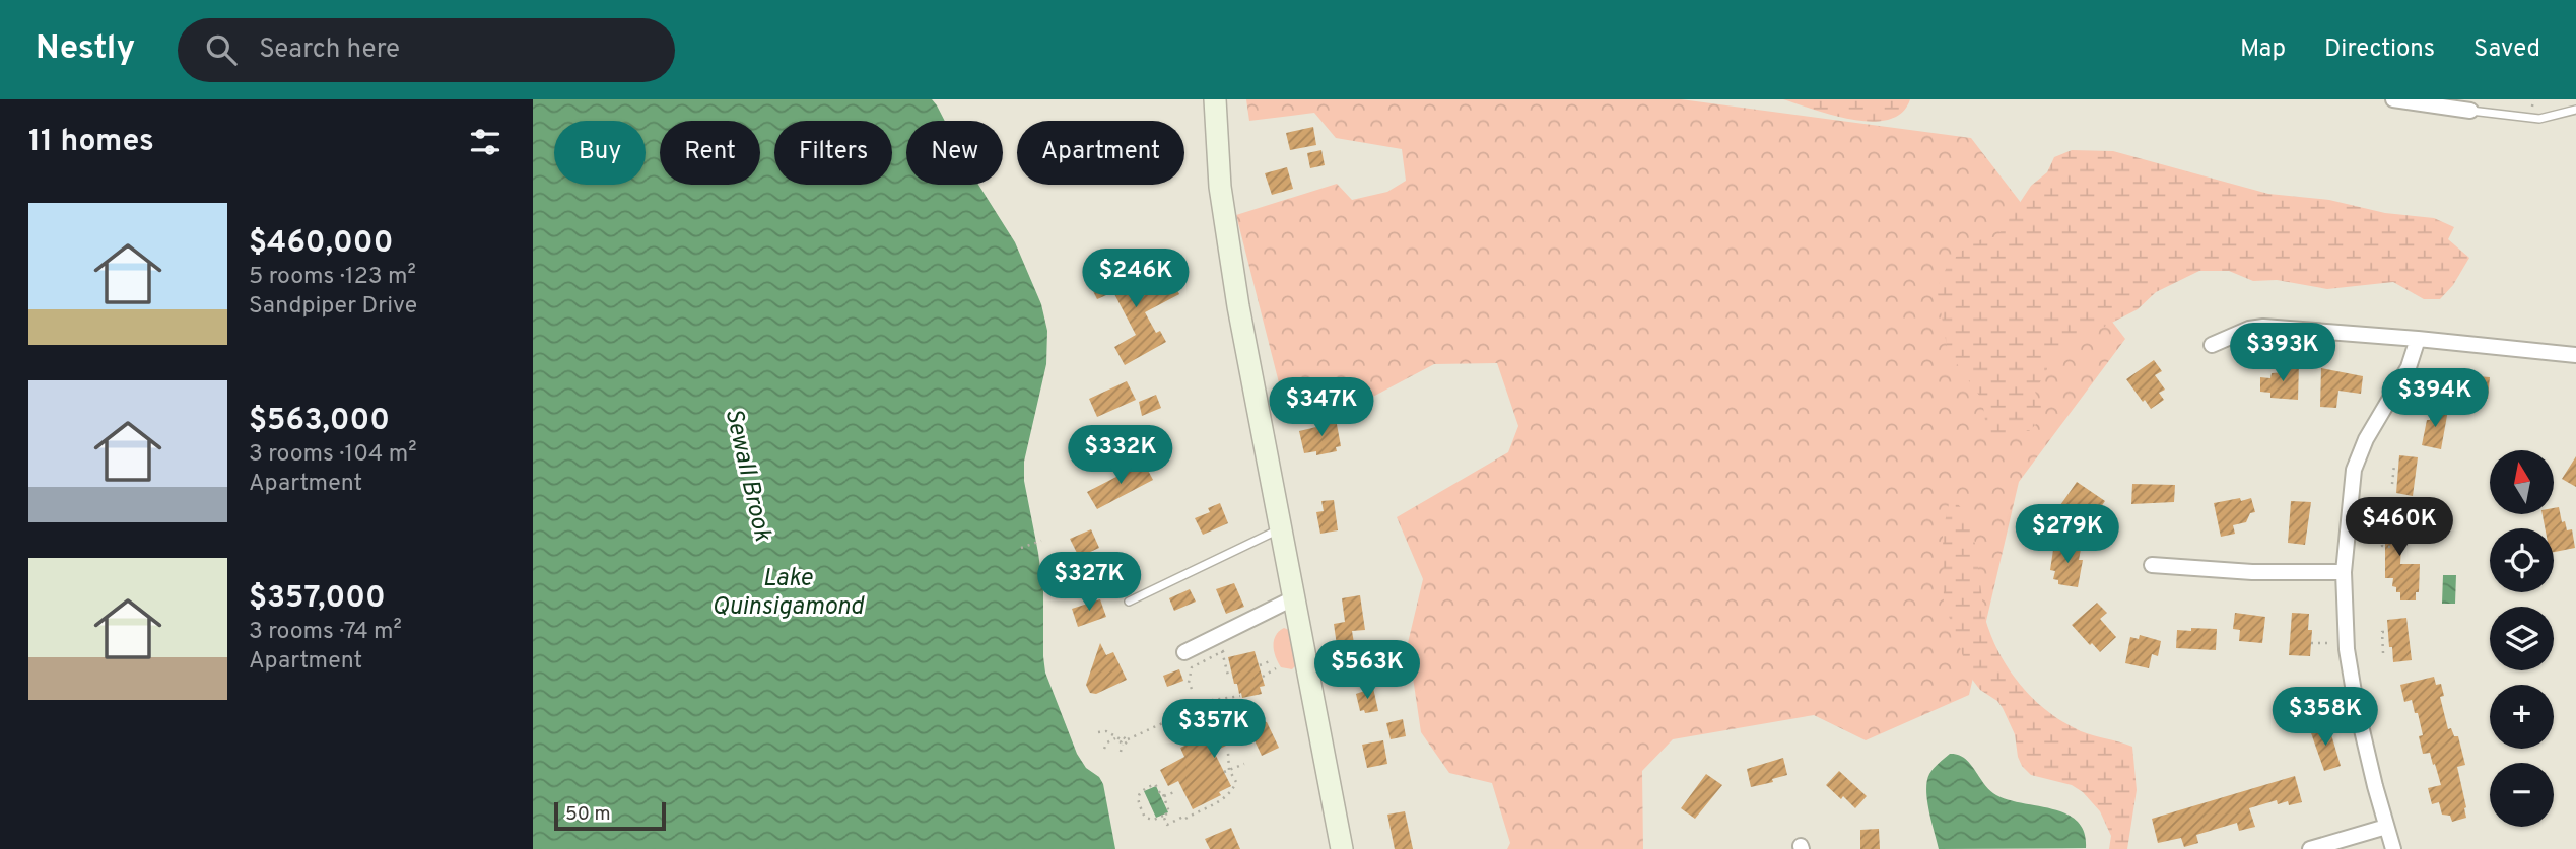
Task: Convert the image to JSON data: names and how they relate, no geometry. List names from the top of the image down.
{
  "water": ["Sewall Brook", "Lake Quinsigamond"],
  "scale_bar": "50 m",
  "north": "top",
  "page": {
    "header": "Nestly",
    "search": "Search here",
    "nav": ["Map", "Directions", "Saved"],
    "heading": "11 homes",
    "chip": [
      "Buy",
      "Rent",
      "Filters",
      "New",
      "Apartment"
    ],
    "list": [
      {
        "name": "$460,000",
        "note": "5 rooms · 123 m² · Sandpiper Drive"
      },
      {
        "name": "$563,000",
        "note": "3 rooms · 104 m² · Apartment"
      },
      {
        "name": "$357,000",
        "note": "3 rooms · 74 m² · Apartment"
      }
    ],
    "price": [
      "$246K",
      "$393K",
      "$394K",
      "$347K",
      "$332K",
      "$460K",
      "$279K",
      "$327K",
      "$563K",
      "$358K",
      "$357K"
    ],
    "map_buttons": ["+", "−"],
    "scale": "50 m"
  }
}
